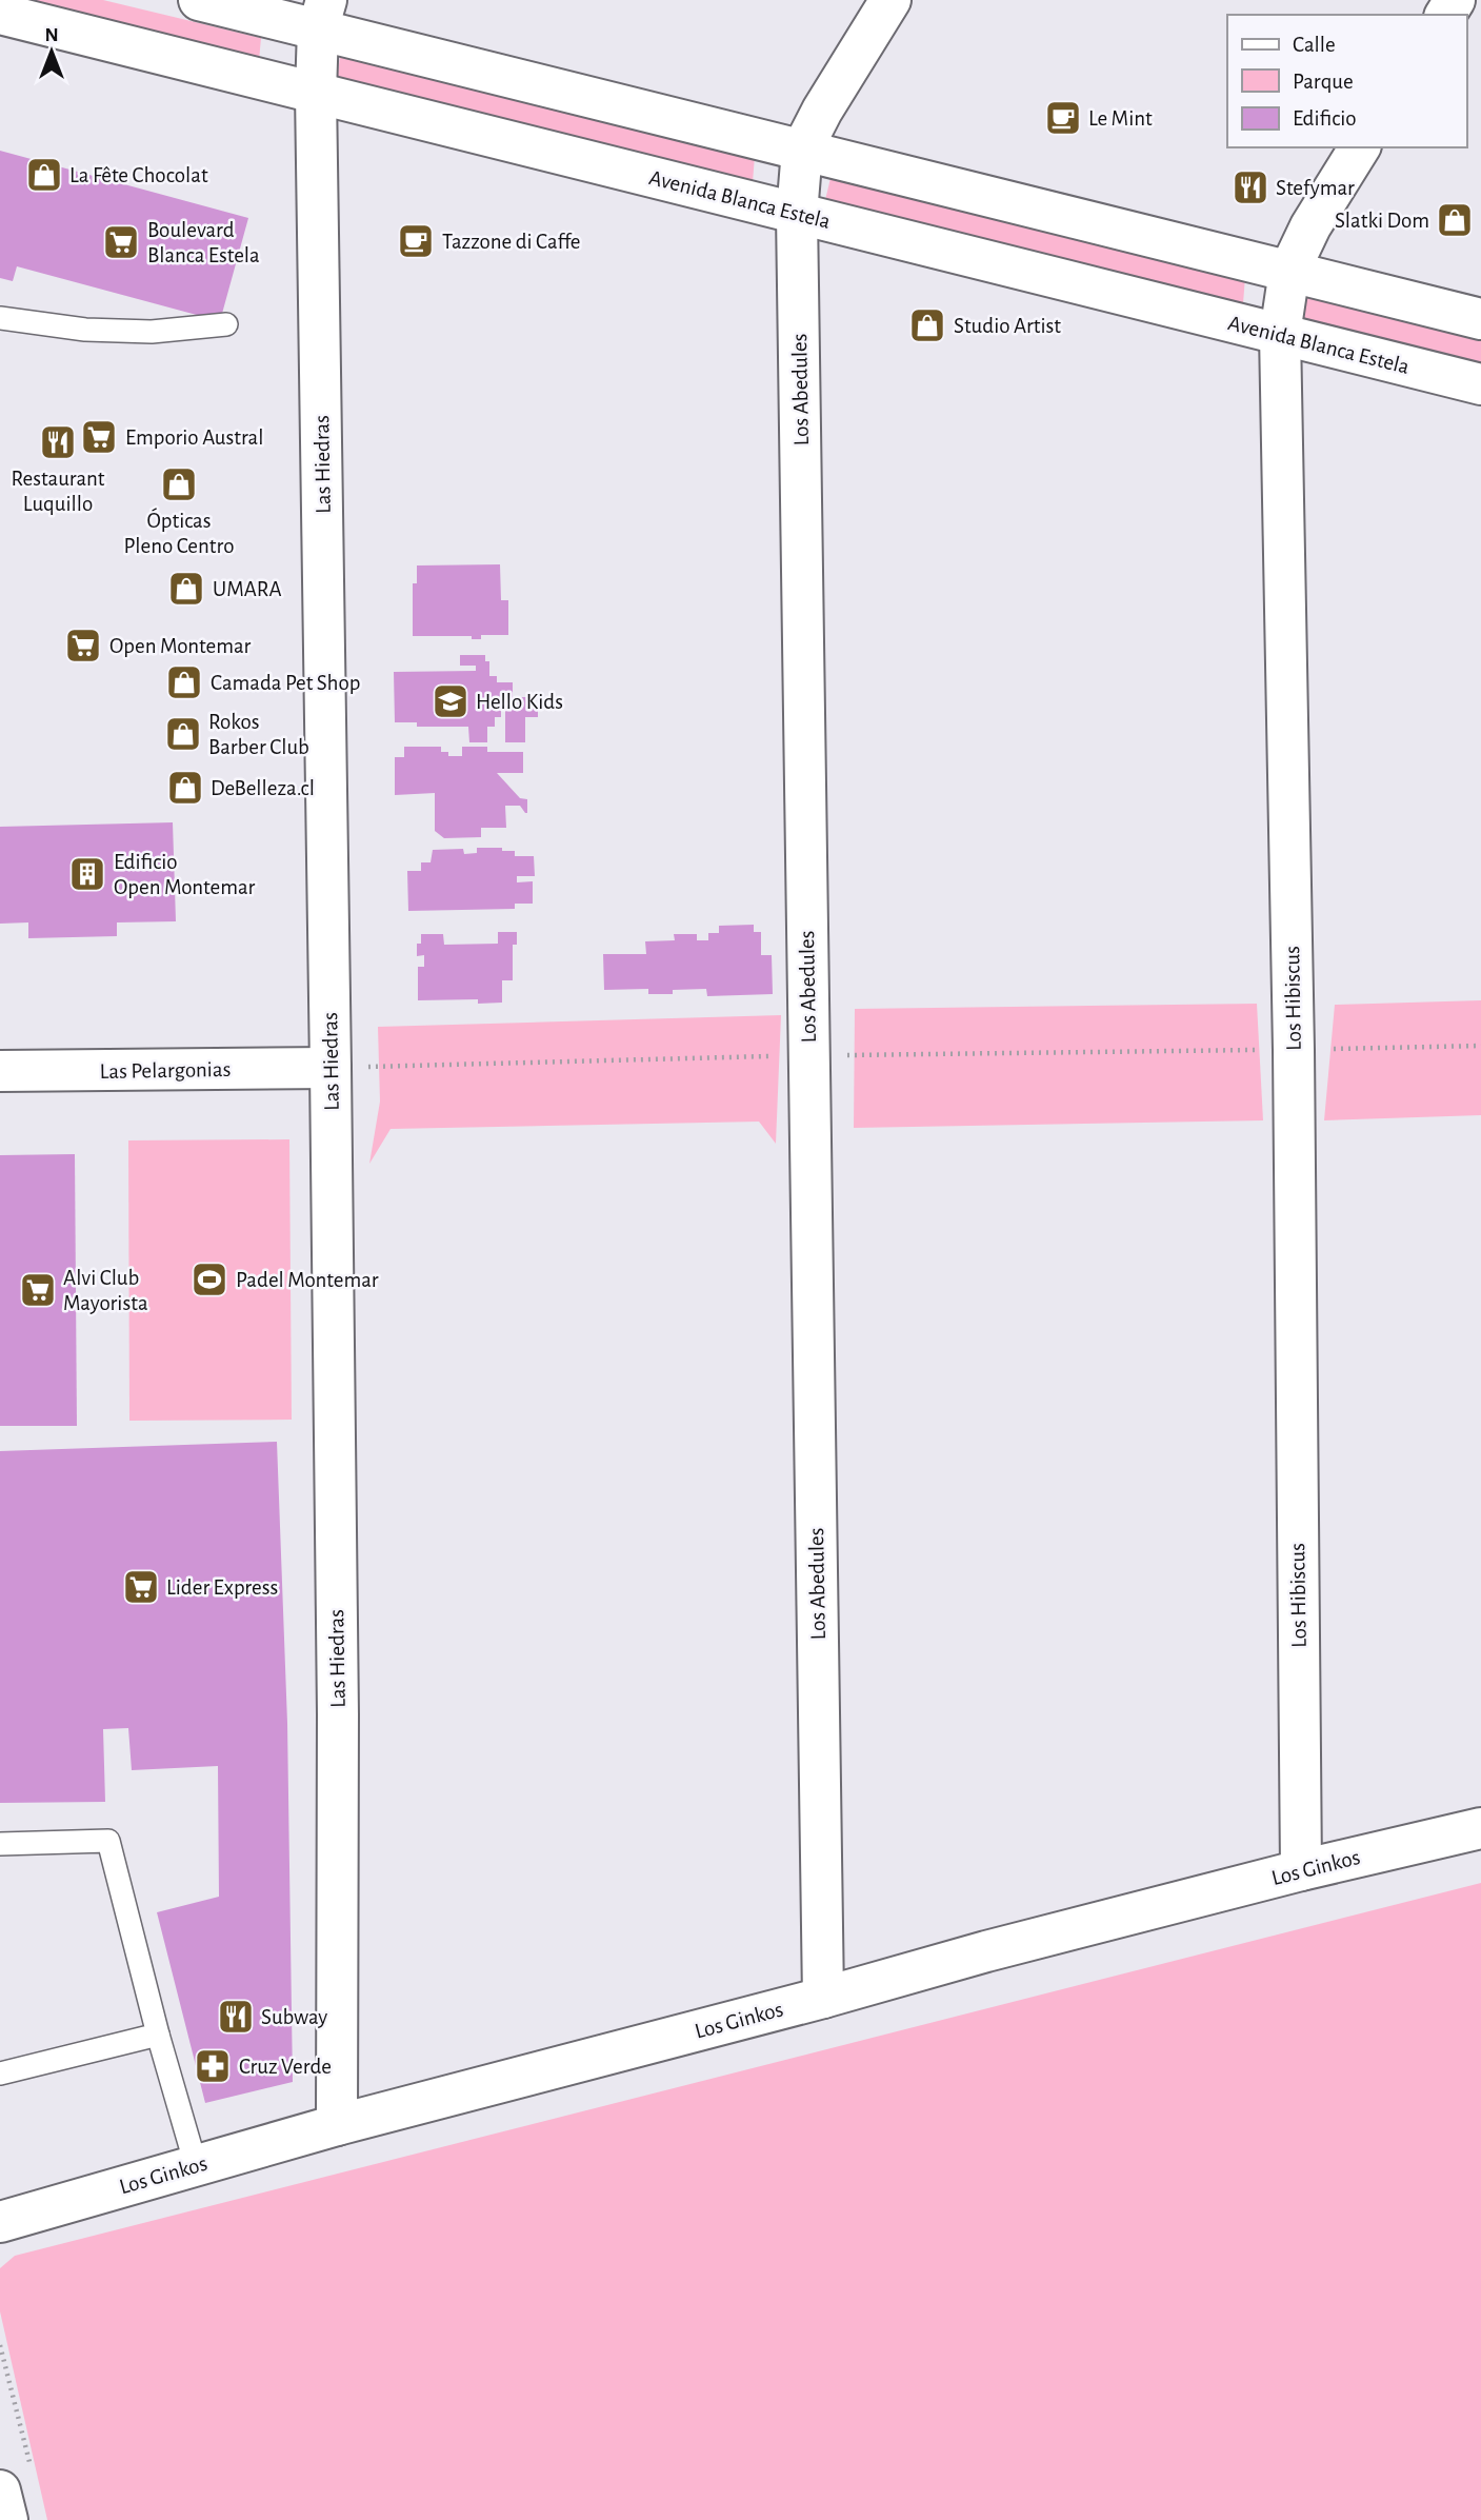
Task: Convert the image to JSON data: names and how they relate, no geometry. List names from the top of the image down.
{
  "streets": {
    "street": [
      "Avenida Blanca Estela",
      "Los Abedules",
      "Las Hiedras",
      "Los Hibiscus",
      "Las Pelargonias",
      "Los Ginkos"
    ]
  },
  "crossings": [
    ["Avenida Blanca Estela", "Los Abedules"],
    ["Avenida Blanca Estela", "Las Hiedras"],
    ["Avenida Blanca Estela", "Los Hibiscus"],
    ["Los Abedules", "Los Ginkos"],
    ["Las Hiedras", "Las Pelargonias"],
    ["Las Hiedras", "Los Ginkos"],
    ["Los Hibiscus", "Los Ginkos"]
  ],
  "places": {
    "cafe": ["Le Mint", "Tazzone di Caffe"],
    "shop": [
      "La Fête Chocolat",
      "Slatki Dom",
      "Studio Artist",
      "Ópticas Pleno Centro",
      "UMARA",
      "Camada Pet Shop",
      "Rokos Barber Club",
      "DeBelleza.cl"
    ],
    "restaurant": ["Stefymar", "Restaurant Luquillo", "Subway"],
    "supermarket": [
      "Boulevard Blanca Estela",
      "Emporio Austral",
      "Open Montemar",
      "Alvi Club Mayorista",
      "Lider Express"
    ],
    "school or university": ["Hello Kids"],
    "building": ["Edificio Open Montemar"],
    "sports": ["Padel Montemar"],
    "pharmacy": ["Cruz Verde"]
  },
  "legend": ["Calle", "Parque", "Edificio"],
  "north": "top"
}
